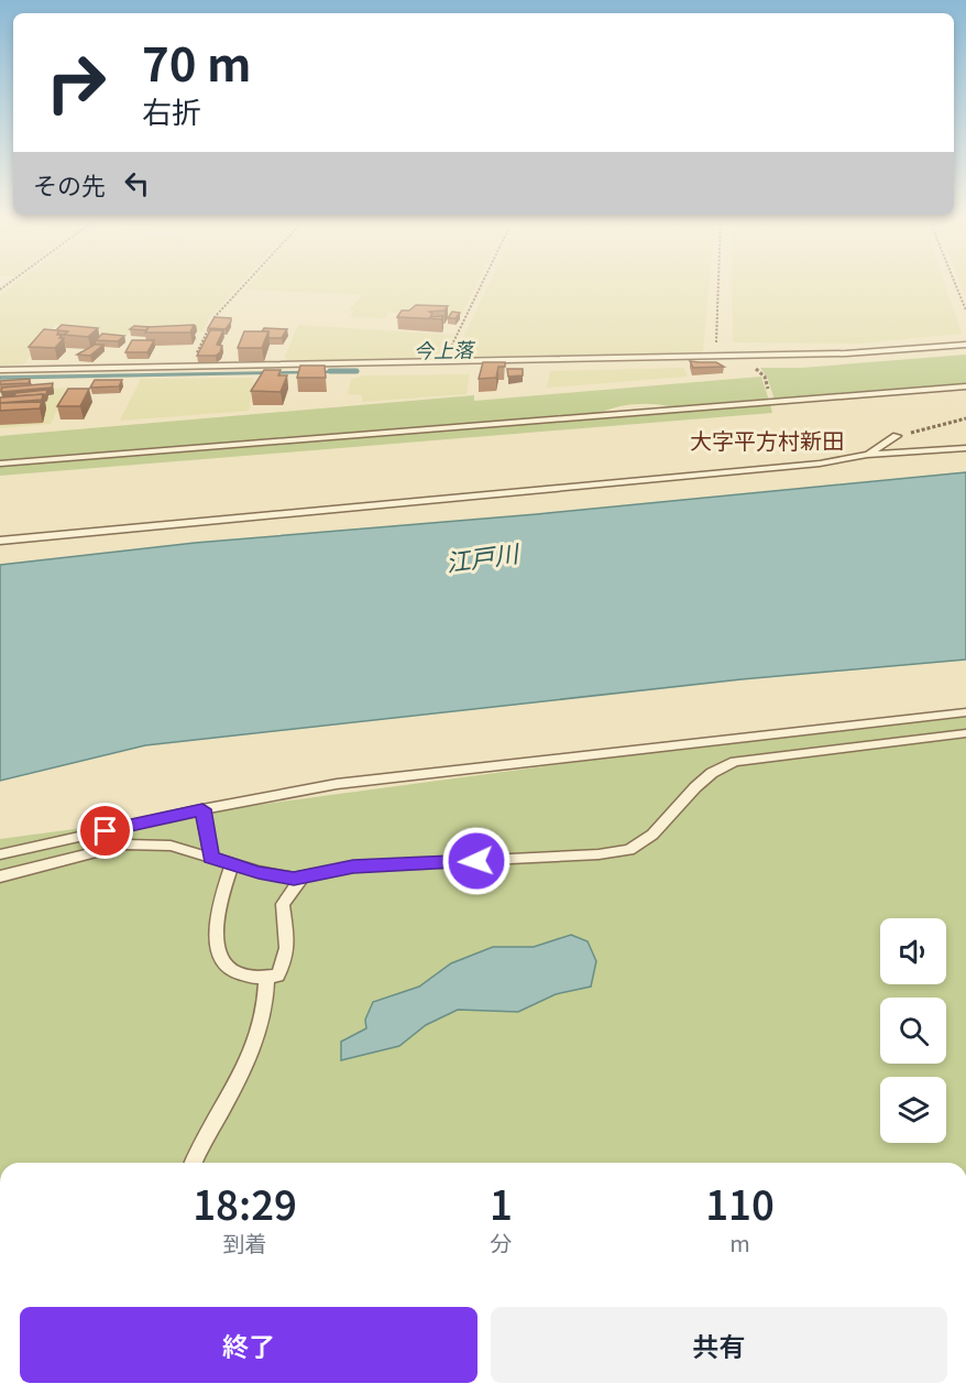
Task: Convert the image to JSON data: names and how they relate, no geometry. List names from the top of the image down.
{
  "districts": ["大字平方村新田"],
  "water": ["今上落", "江戸川"],
  "page": {
    "turn": ["70 m", "右折"],
    "then": "その先",
    "eta": [
      "18:29",
      "到着",
      "1",
      "分",
      "110",
      "m"
    ],
    "buttons": ["終了", "共有"]
  }
}
